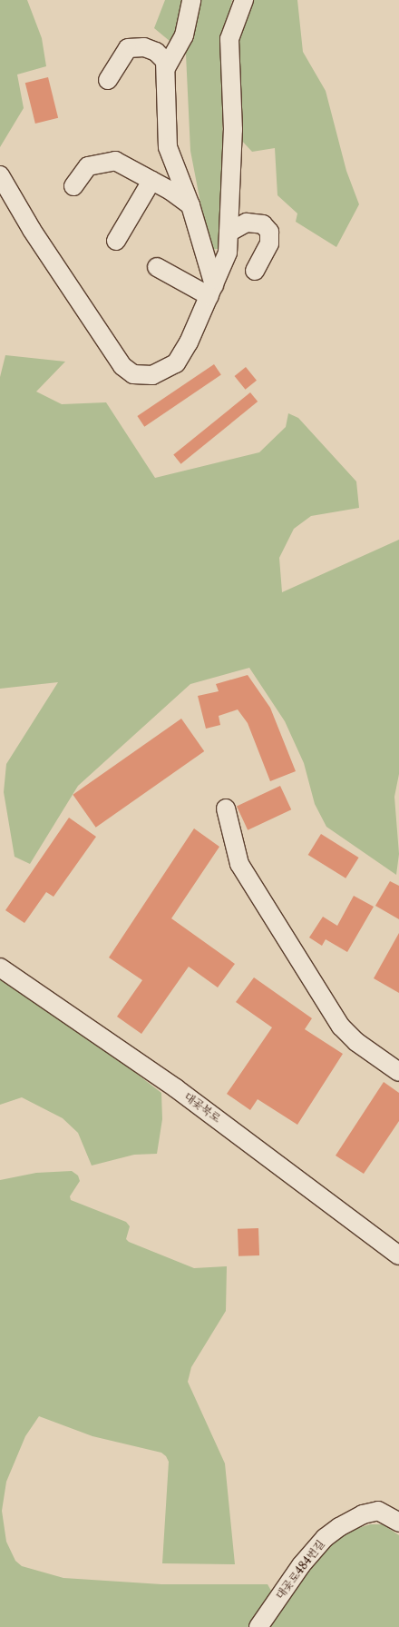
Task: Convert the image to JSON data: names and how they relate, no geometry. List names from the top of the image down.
{
  "streets": {
    "street": ["대곶북로", "대곶로484번길"]
  }
}
